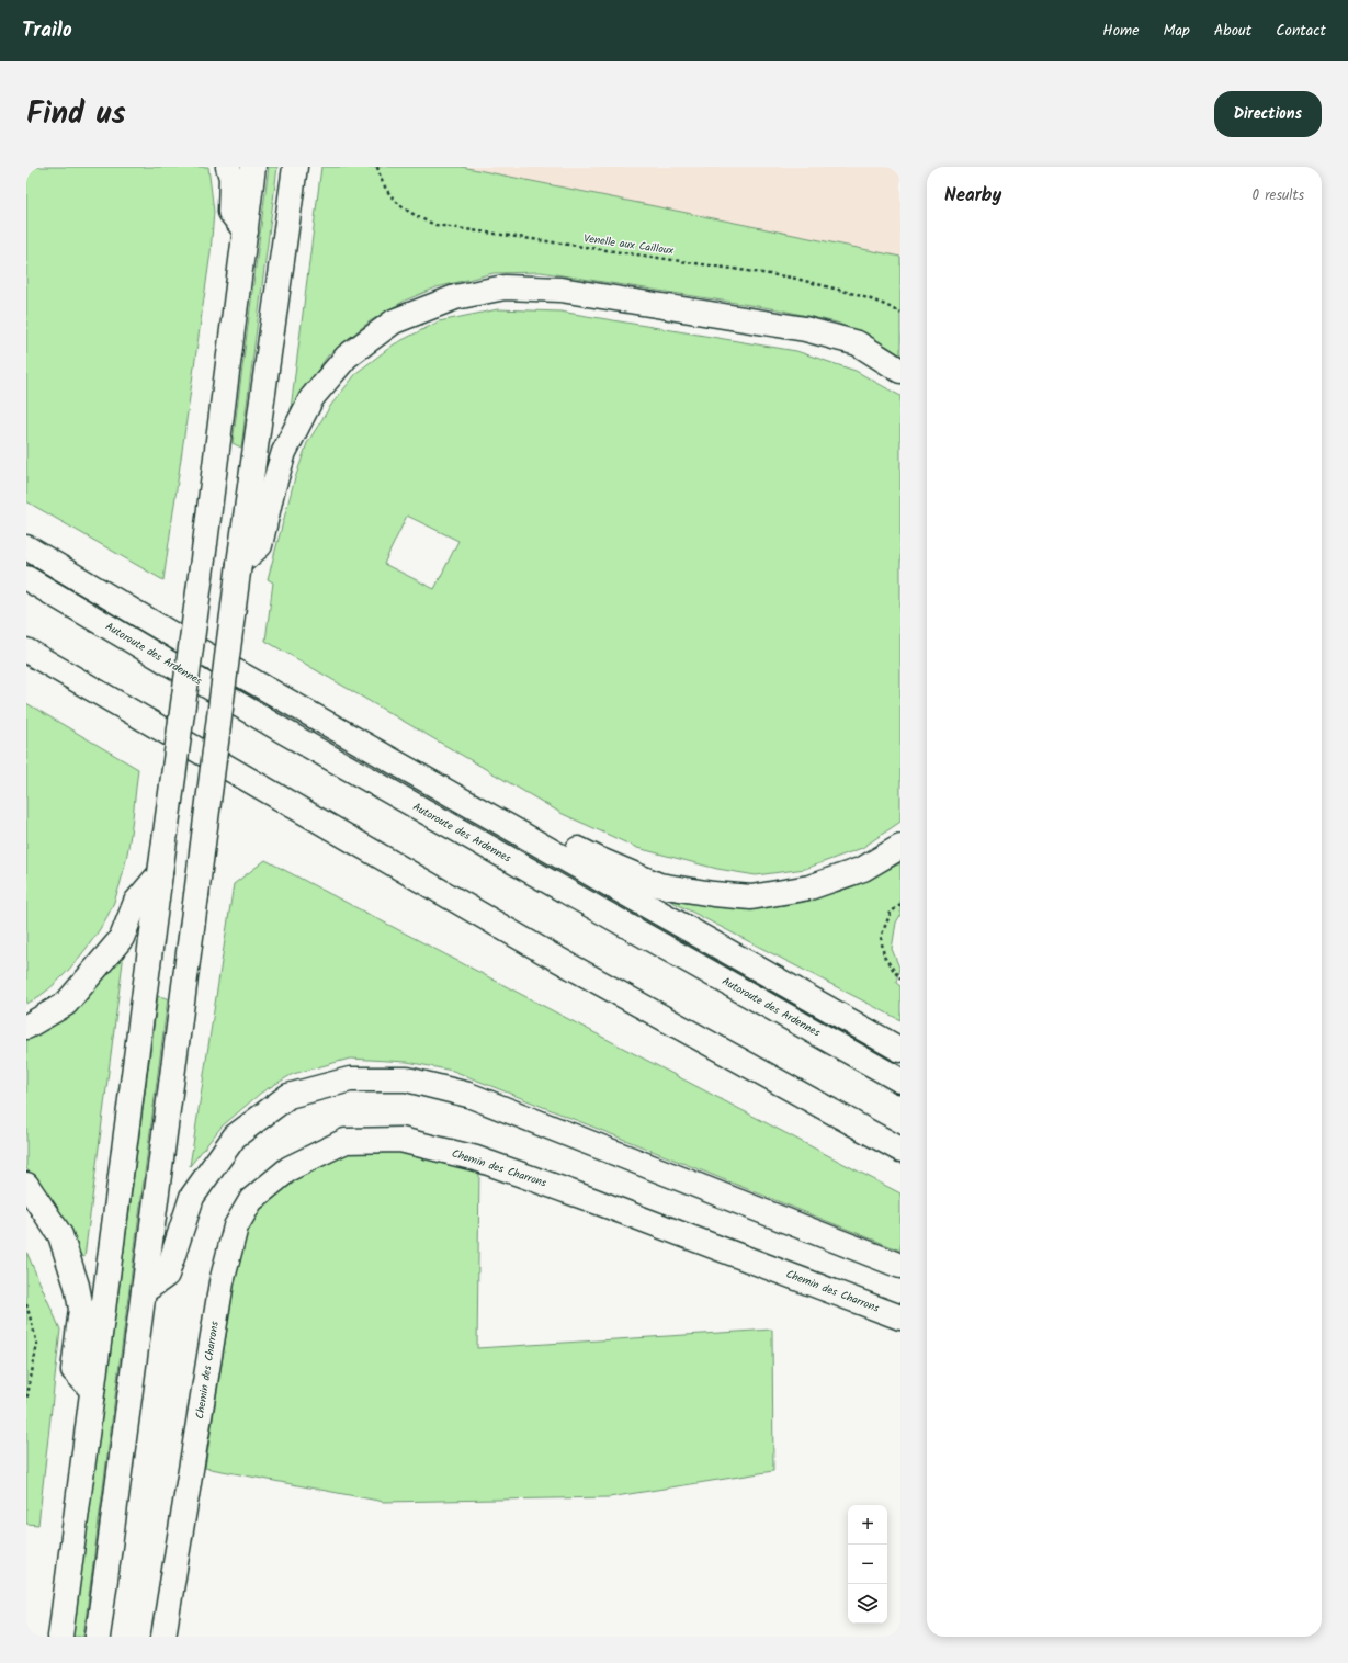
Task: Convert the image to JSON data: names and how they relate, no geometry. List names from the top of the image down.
{
  "streets": {
    "main road": ["Autoroute des Ardennes", "Chemin des Charrons"],
    "path": ["Venelle aux Cailloux"]
  },
  "page": {
    "header": "Trailo",
    "nav": [
      "Home",
      "Map",
      "About",
      "Contact"
    ],
    "title": "Find us",
    "buttons": "Directions",
    "heading": ["Nearby", "0 results"],
    "map_buttons": ["+", "−"]
  }
}
